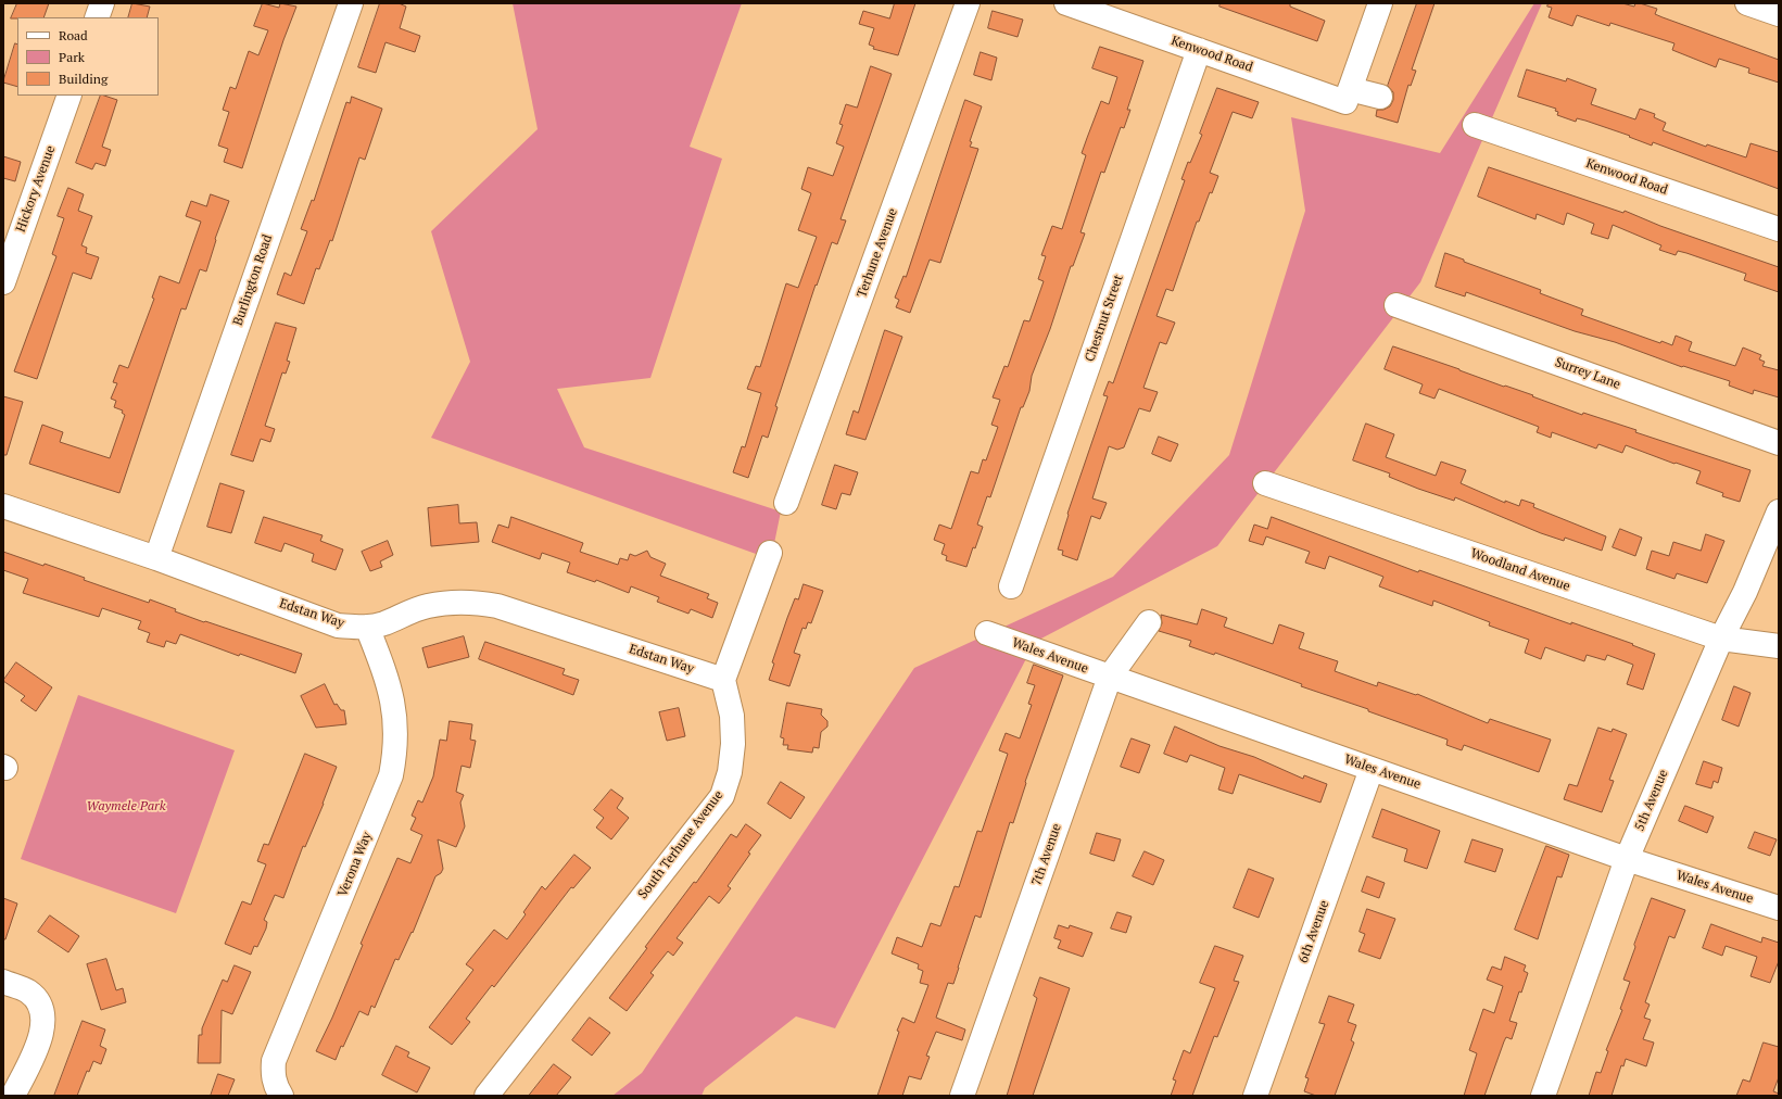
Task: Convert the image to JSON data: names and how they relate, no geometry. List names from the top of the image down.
{
  "streets": {
    "street": [
      "Kenwood Road",
      "Hickory Avenue",
      "Terhune Avenue",
      "Burlington Road",
      "Chestnut Street",
      "Surrey Lane",
      "Woodland Avenue",
      "Edstan Way",
      "Wales Avenue",
      "5th Avenue",
      "South Terhune Avenue",
      "7th Avenue",
      "Verona Way",
      "6th Avenue"
    ]
  },
  "crossings": [
    ["Kenwood Road", "Chestnut Street"],
    ["Burlington Road", "Edstan Way"],
    ["Woodland Avenue", "5th Avenue"],
    ["Edstan Way", "South Terhune Avenue"],
    ["Edstan Way", "Verona Way"],
    ["Wales Avenue", "5th Avenue"],
    ["Wales Avenue", "7th Avenue"],
    ["Wales Avenue", "6th Avenue"]
  ],
  "parks": ["Waymele Park"],
  "legend": ["Road", "Park", "Building"]
}
